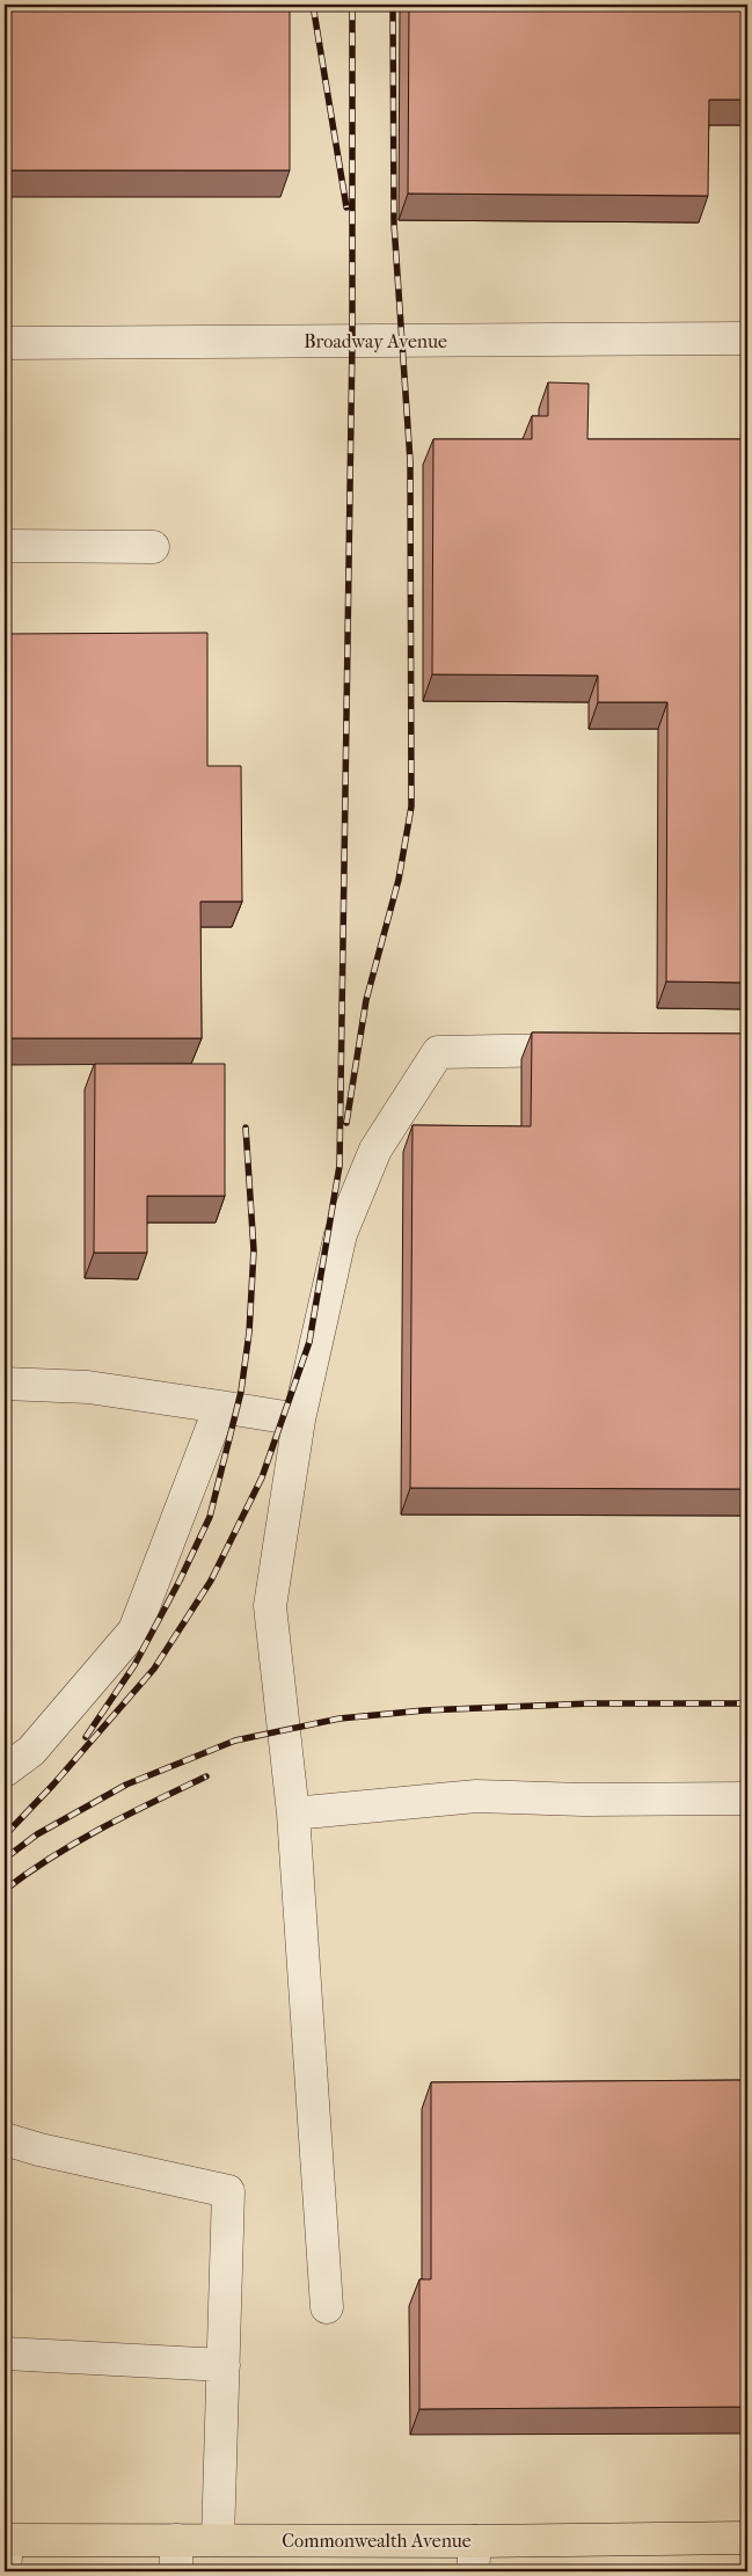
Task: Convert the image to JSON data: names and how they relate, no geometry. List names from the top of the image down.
{
  "streets": {
    "main road": ["Commonwealth Avenue"],
    "street": ["Broadway Avenue"]
  }
}
